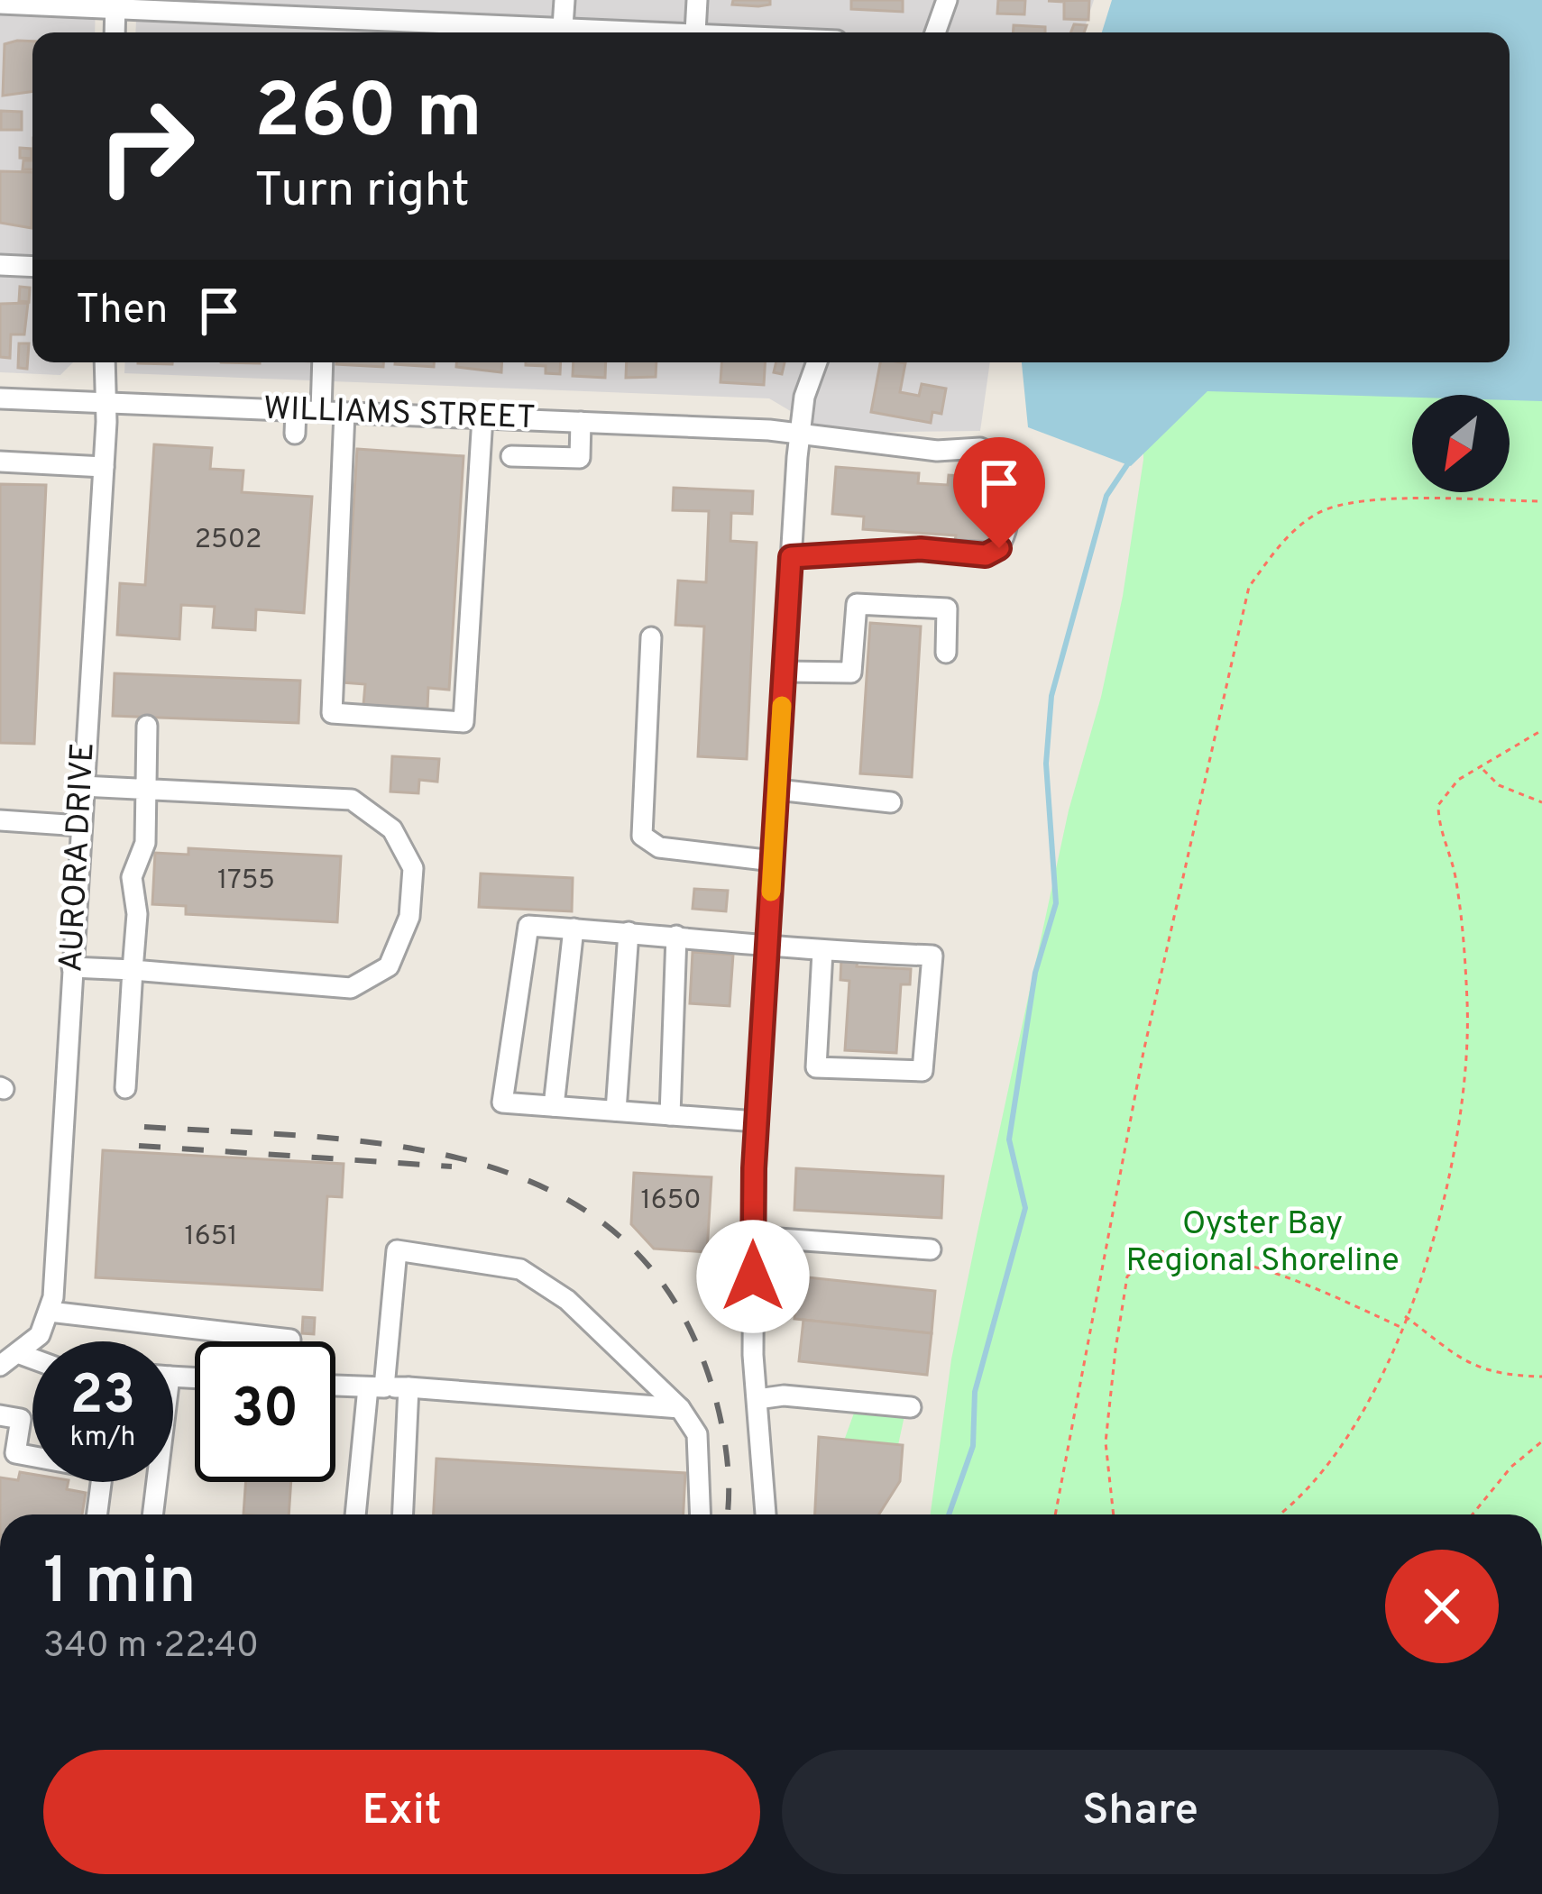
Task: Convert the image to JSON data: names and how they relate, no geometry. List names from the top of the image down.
{
  "streets": {
    "street": ["WILLIAMS STREET", "AURORA DRIVE"]
  },
  "crossings": [
    ["WILLIAMS STREET", "AURORA DRIVE"]
  ],
  "parks": ["Oyster Bay Regional Shoreline"],
  "house_numbers": [
    "2502",
    "1755",
    "1650",
    "1651"
  ],
  "north": "bottom left",
  "page": {
    "turn": ["260 m", "Turn right"],
    "then": "Then",
    "speed": "23 km/h",
    "limit": "30",
    "heading": ["1 min", "340 m · 22:40"],
    "buttons": ["Exit", "Share"]
  }
}
